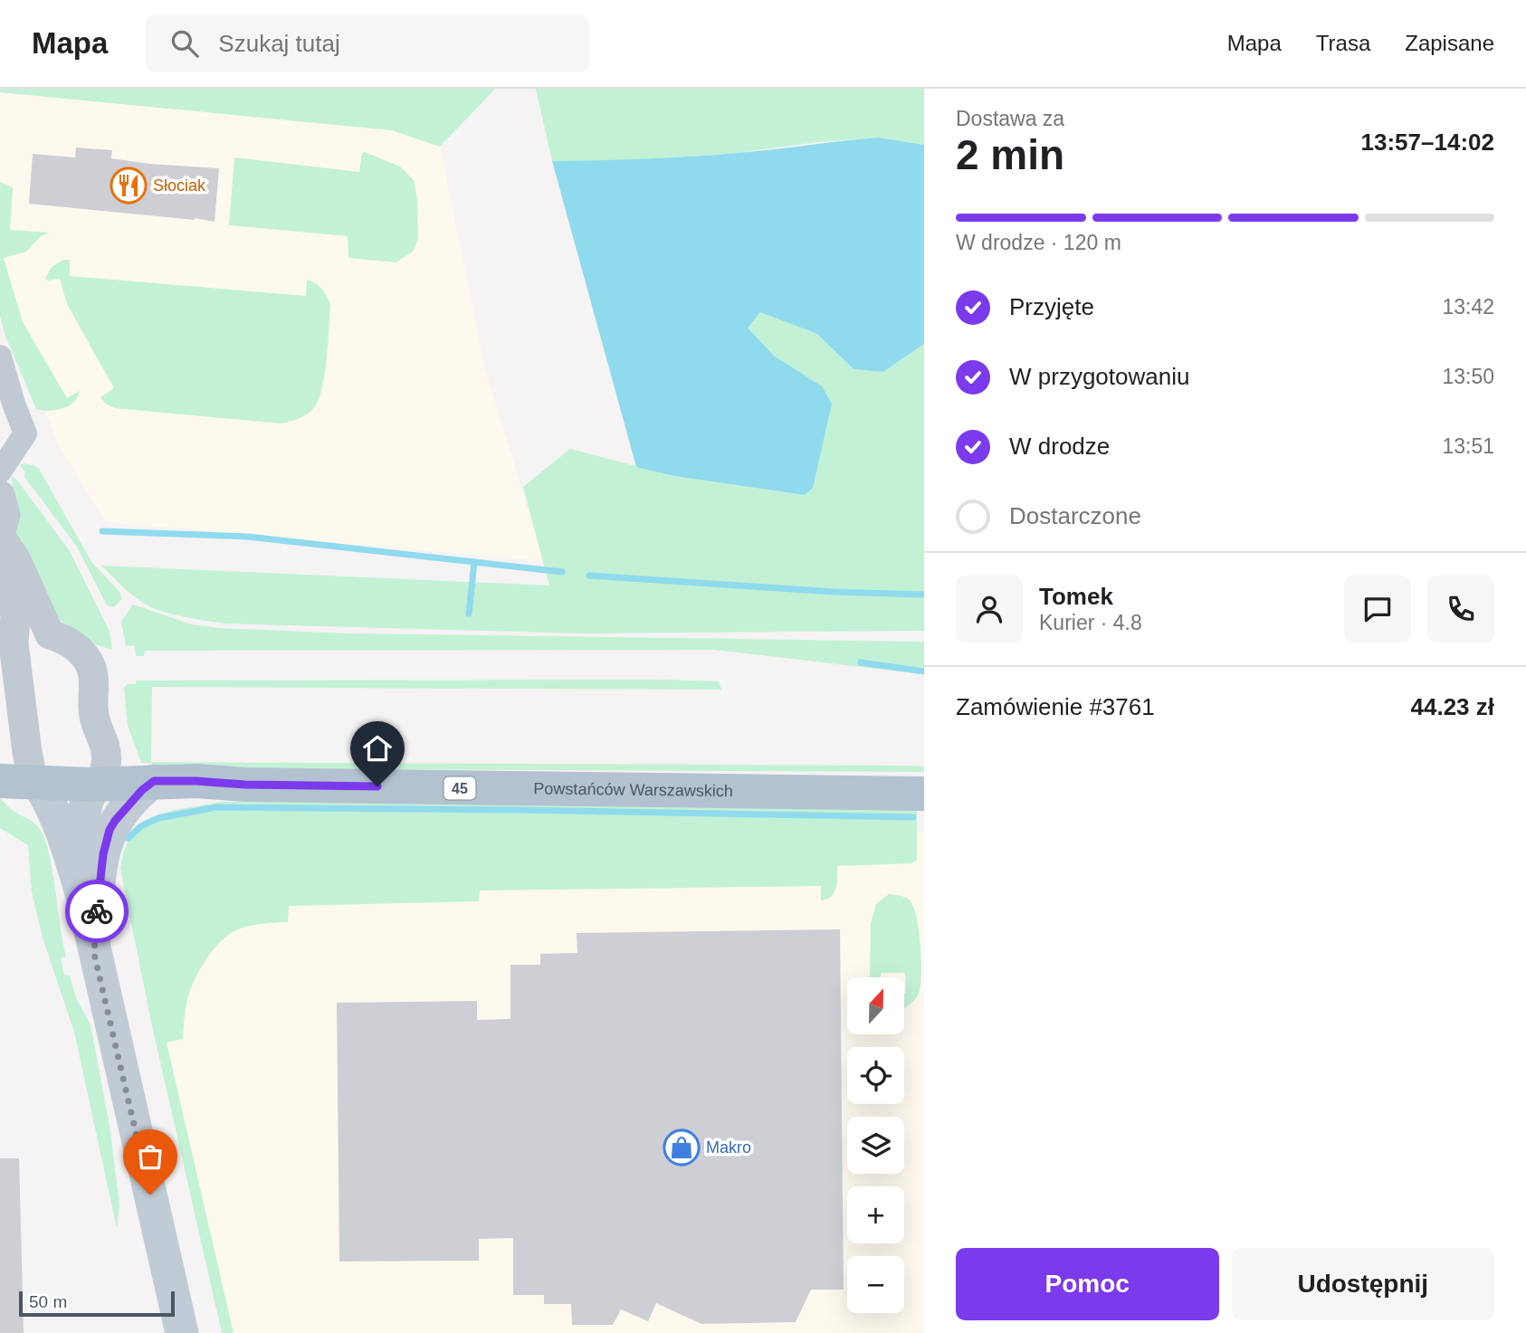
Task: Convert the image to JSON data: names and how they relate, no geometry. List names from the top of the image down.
{
  "streets": {
    "main road": ["45", "Powstańców Warszawskich"]
  },
  "places": {
    "restaurant": ["Słociak"],
    "shop": ["Makro"]
  },
  "scale_bar": "50 m",
  "north": "top",
  "page": {
    "header": "Mapa",
    "search": "Szukaj tutaj",
    "nav": ["Mapa", "Trasa", "Zapisane"],
    "heading": ["2 min", "Dostawa za", "13:57–14:02"],
    "panel": [
      "Tomek",
      "Kurier · 4.8",
      "Zamówienie #3761",
      "44.23 zł"
    ],
    "bar": "W drodze · 120 m",
    "list": [
      ["Przyjęte", "13:42"],
      ["W przygotowaniu", "13:50"],
      ["W drodze", "13:51"],
      "Dostarczone"
    ],
    "map_buttons": ["+", "−"],
    "buttons": ["Pomoc", "Udostępnij"],
    "scale": "50 m"
  }
}
